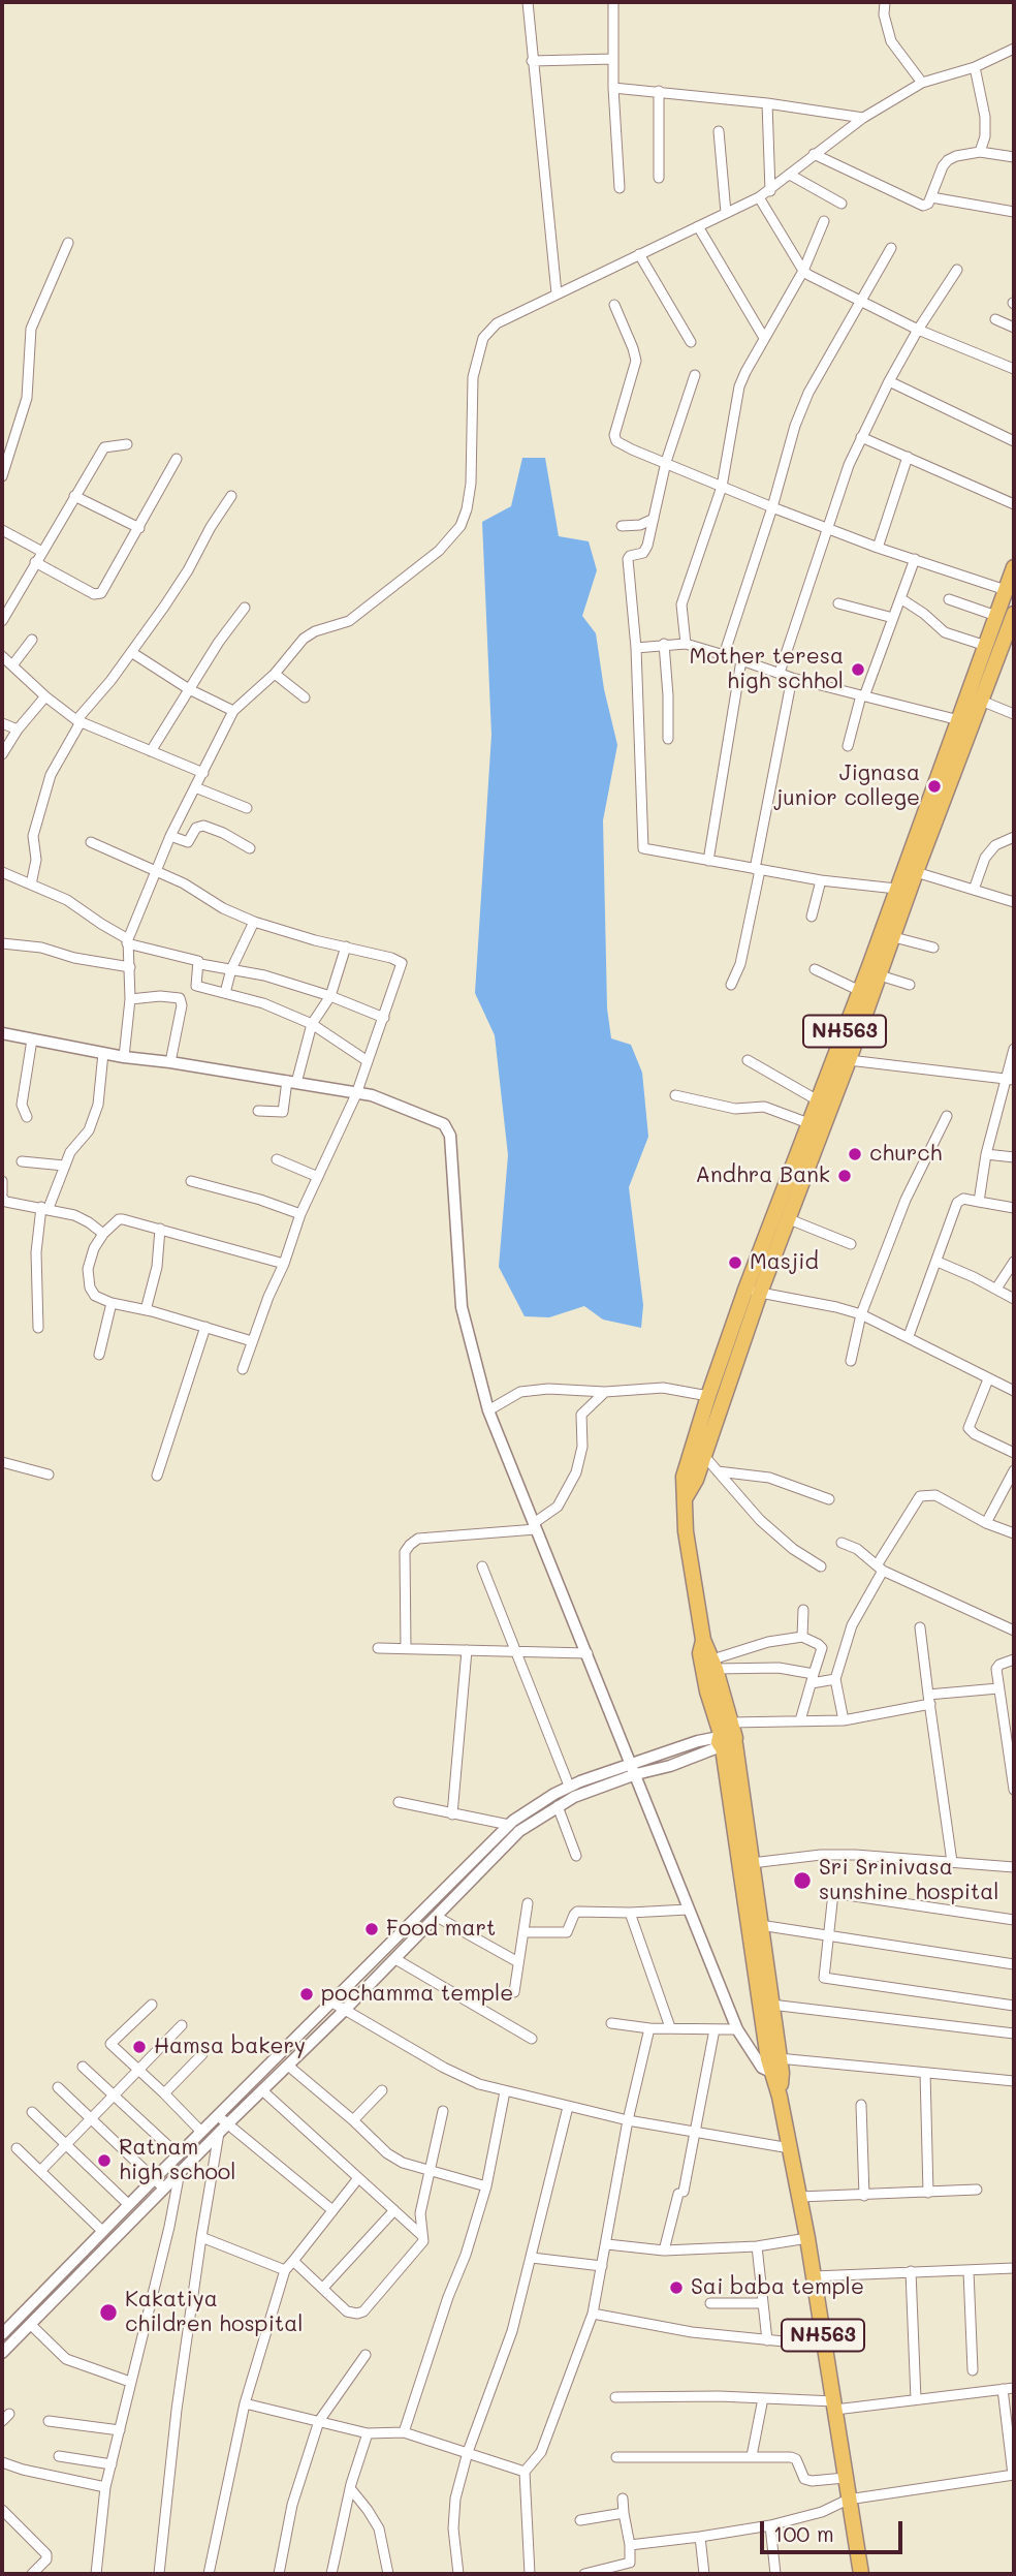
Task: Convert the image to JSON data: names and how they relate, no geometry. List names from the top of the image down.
{
  "streets": {
    "highway": ["NH563"]
  },
  "places": [
    "Mother teresa high schhol",
    "Jignasa junior college",
    "church",
    "Andhra Bank",
    "Masjid",
    "Sri Srinivasa sunshine hospital",
    "Food mart",
    "pochamma temple",
    "Hamsa bakery",
    "Ratnam high school",
    "Sai baba temple",
    "Kakatiya children hospital"
  ],
  "scale_bar": "100 m"
}
